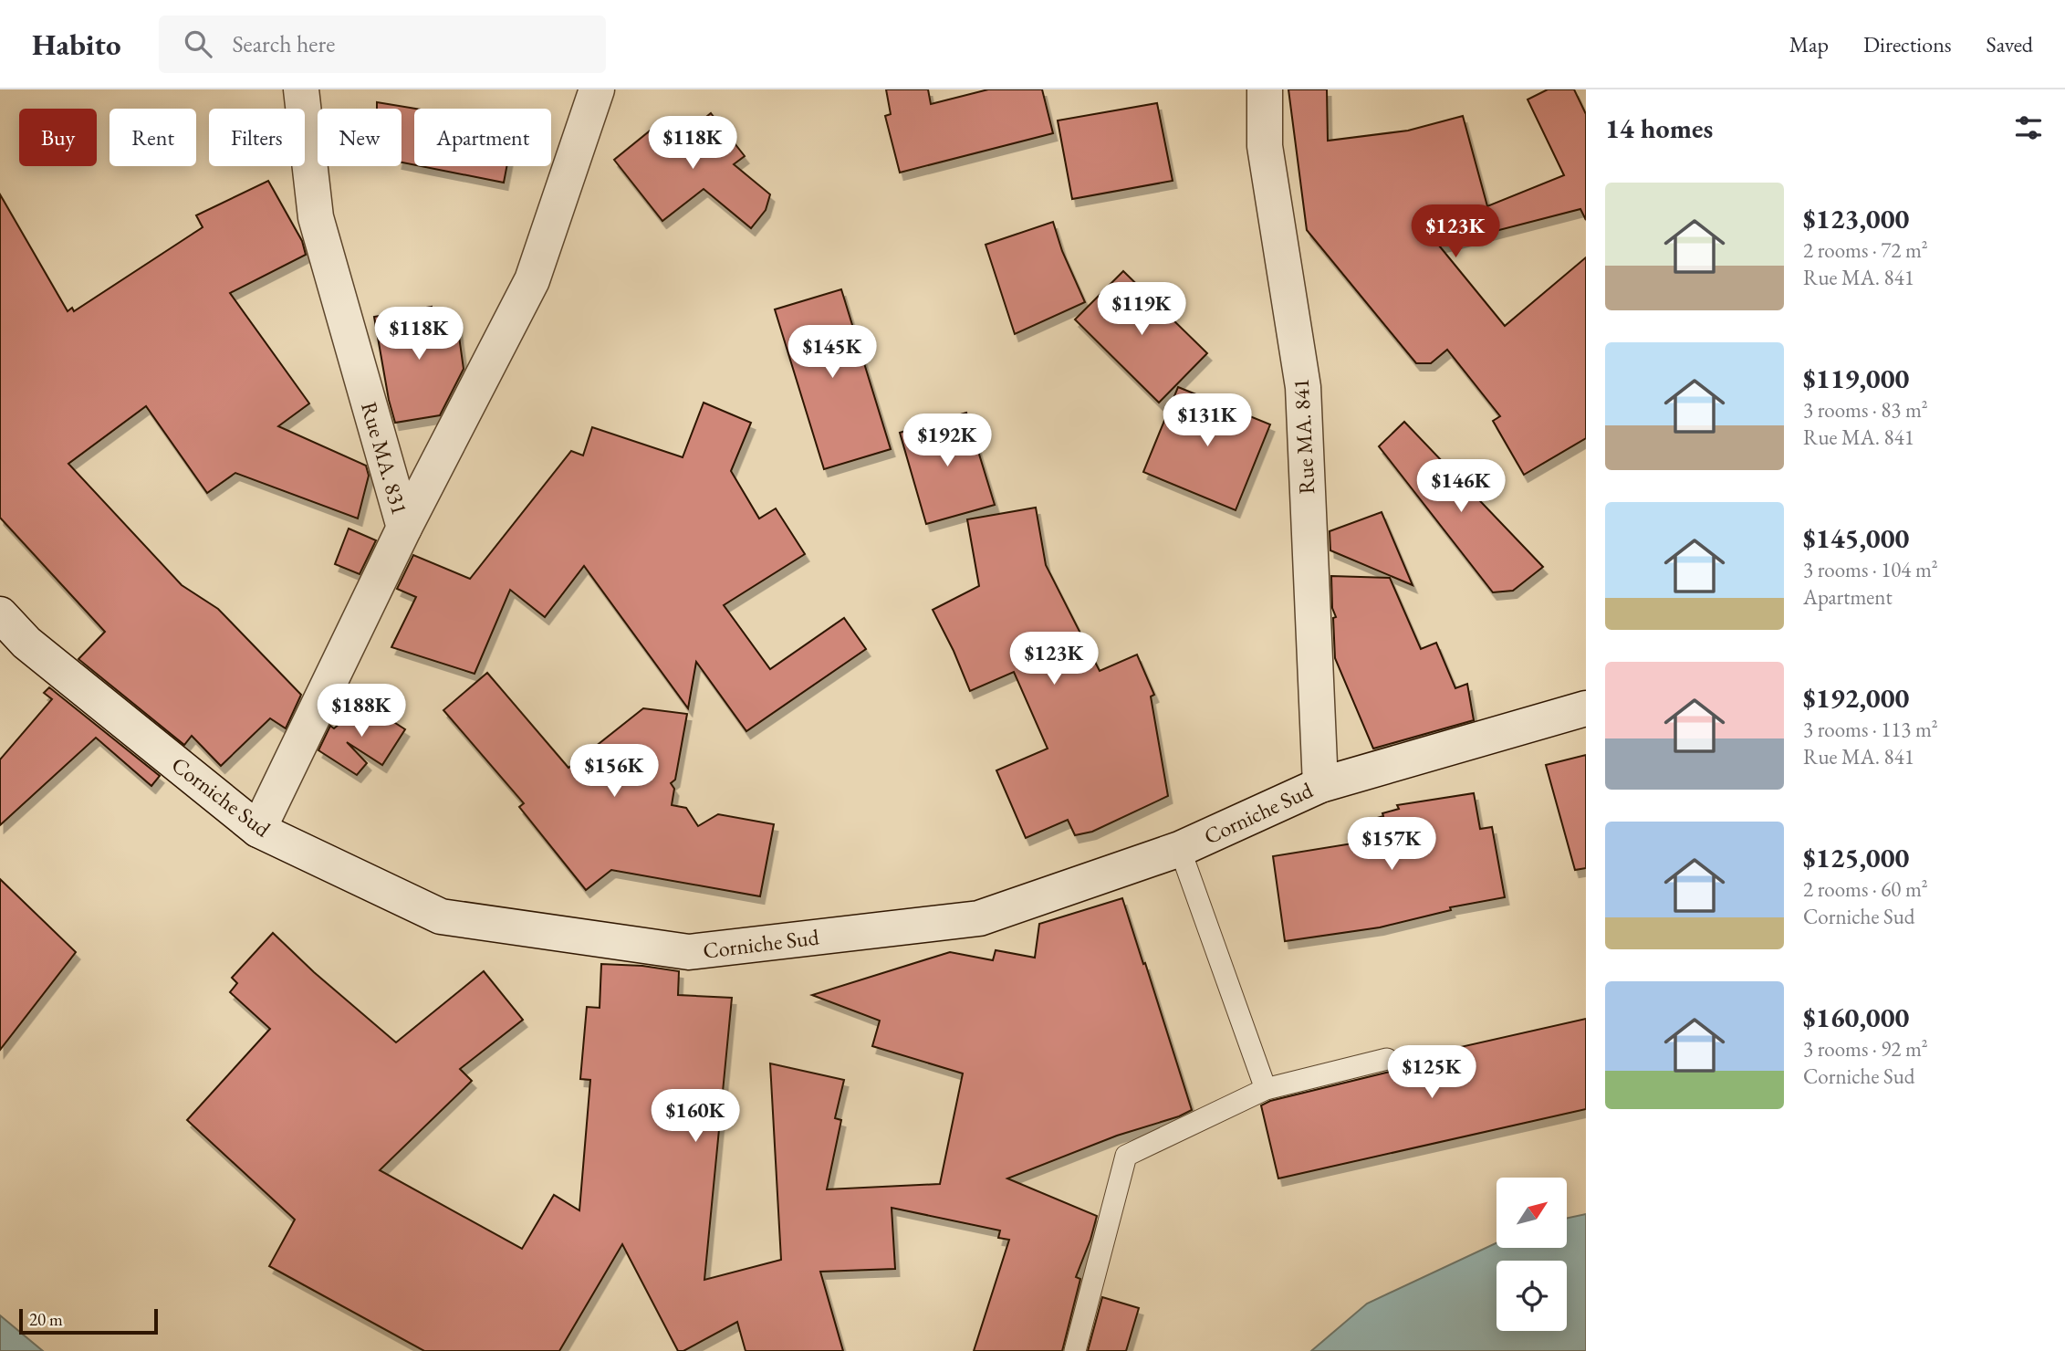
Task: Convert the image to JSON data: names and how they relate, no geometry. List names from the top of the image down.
{
  "streets": {
    "street": ["Rue MA. 841", "Rue MA. 831", "Corniche Sud"]
  },
  "crossings": [
    ["Rue MA. 841", "Corniche Sud"]
  ],
  "scale_bar": "20 m",
  "north": "top right",
  "page": {
    "header": "Habito",
    "search": "Search here",
    "nav": ["Map", "Directions", "Saved"],
    "heading": "14 homes",
    "chip": [
      "Buy",
      "Rent",
      "Filters",
      "New",
      "Apartment"
    ],
    "price": [
      "$118K",
      "$123K",
      "$119K",
      "$118K",
      "$145K",
      "$131K",
      "$192K",
      "$146K",
      "$123K",
      "$188K",
      "$156K",
      "$157K",
      "$125K",
      "$160K"
    ],
    "list": [
      {
        "name": "$123,000",
        "note": "2 rooms · 72 m² · Rue MA. 841"
      },
      {
        "name": "$119,000",
        "note": "3 rooms · 83 m² · Rue MA. 841"
      },
      {
        "name": "$145,000",
        "note": "3 rooms · 104 m² · Apartment"
      },
      {
        "name": "$192,000",
        "note": "3 rooms · 113 m² · Rue MA. 841"
      },
      {
        "name": "$125,000",
        "note": "2 rooms · 60 m² · Corniche Sud"
      },
      {
        "name": "$160,000",
        "note": "3 rooms · 92 m² · Corniche Sud"
      }
    ],
    "scale": "20 m"
  }
}
